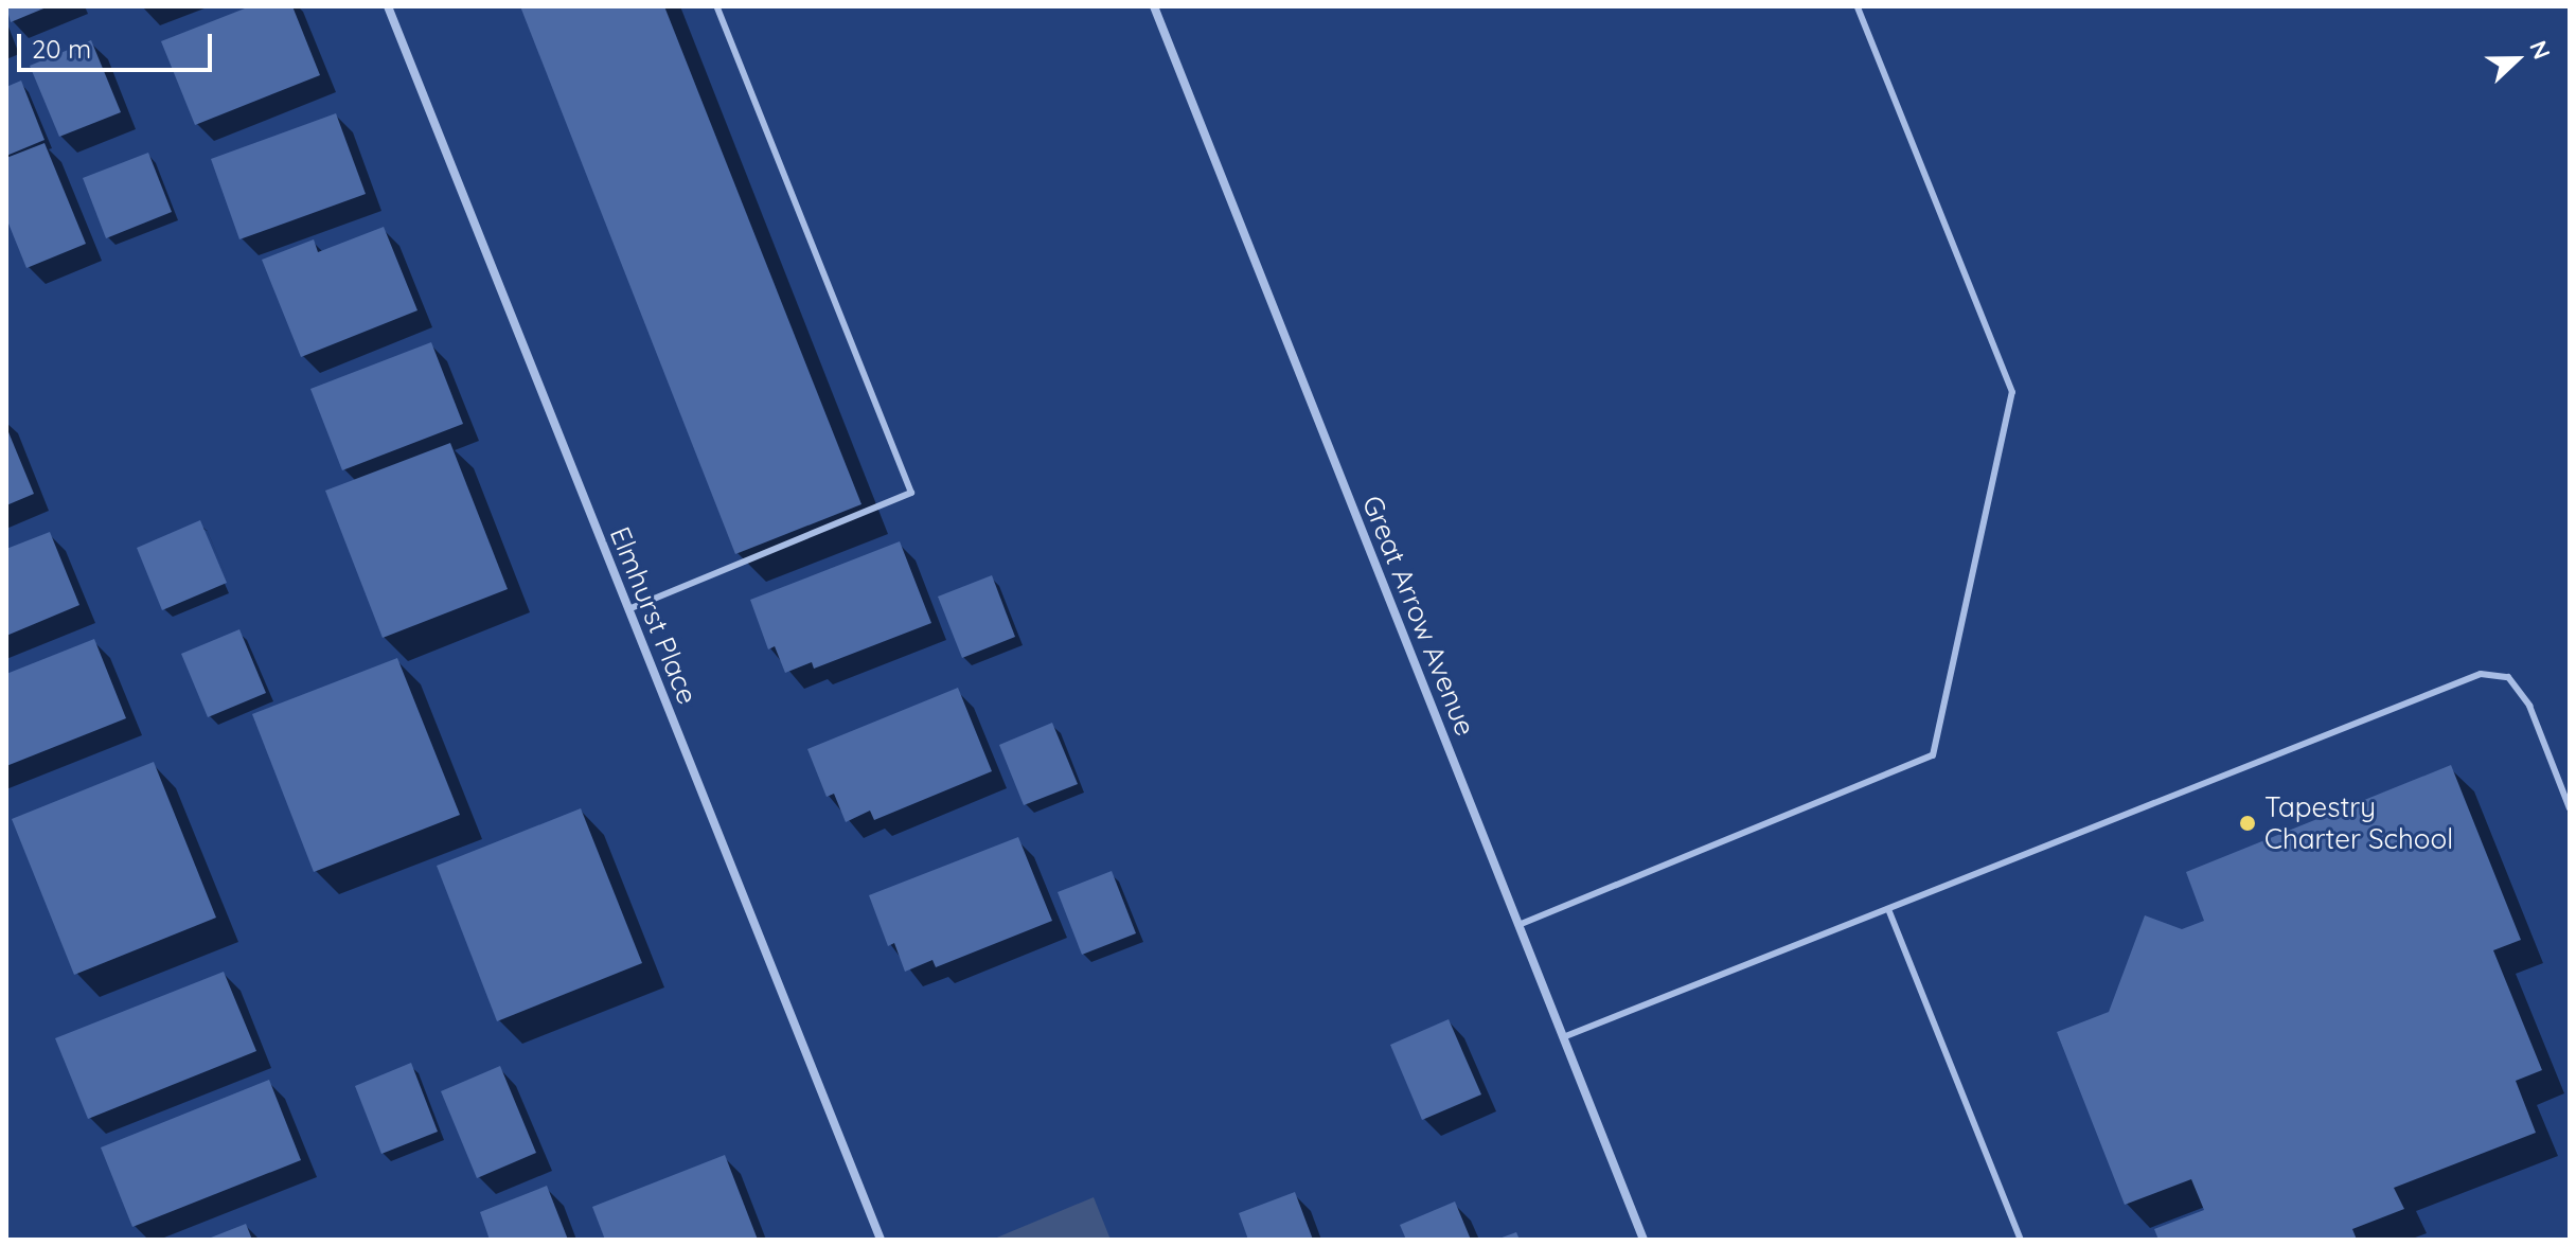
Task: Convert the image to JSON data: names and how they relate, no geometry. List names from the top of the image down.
{
  "streets": {
    "street": ["Elmhurst Place", "Great Arrow Avenue"]
  },
  "places": ["Tapestry Charter School"],
  "scale_bar": "20 m",
  "north": "right"
}
